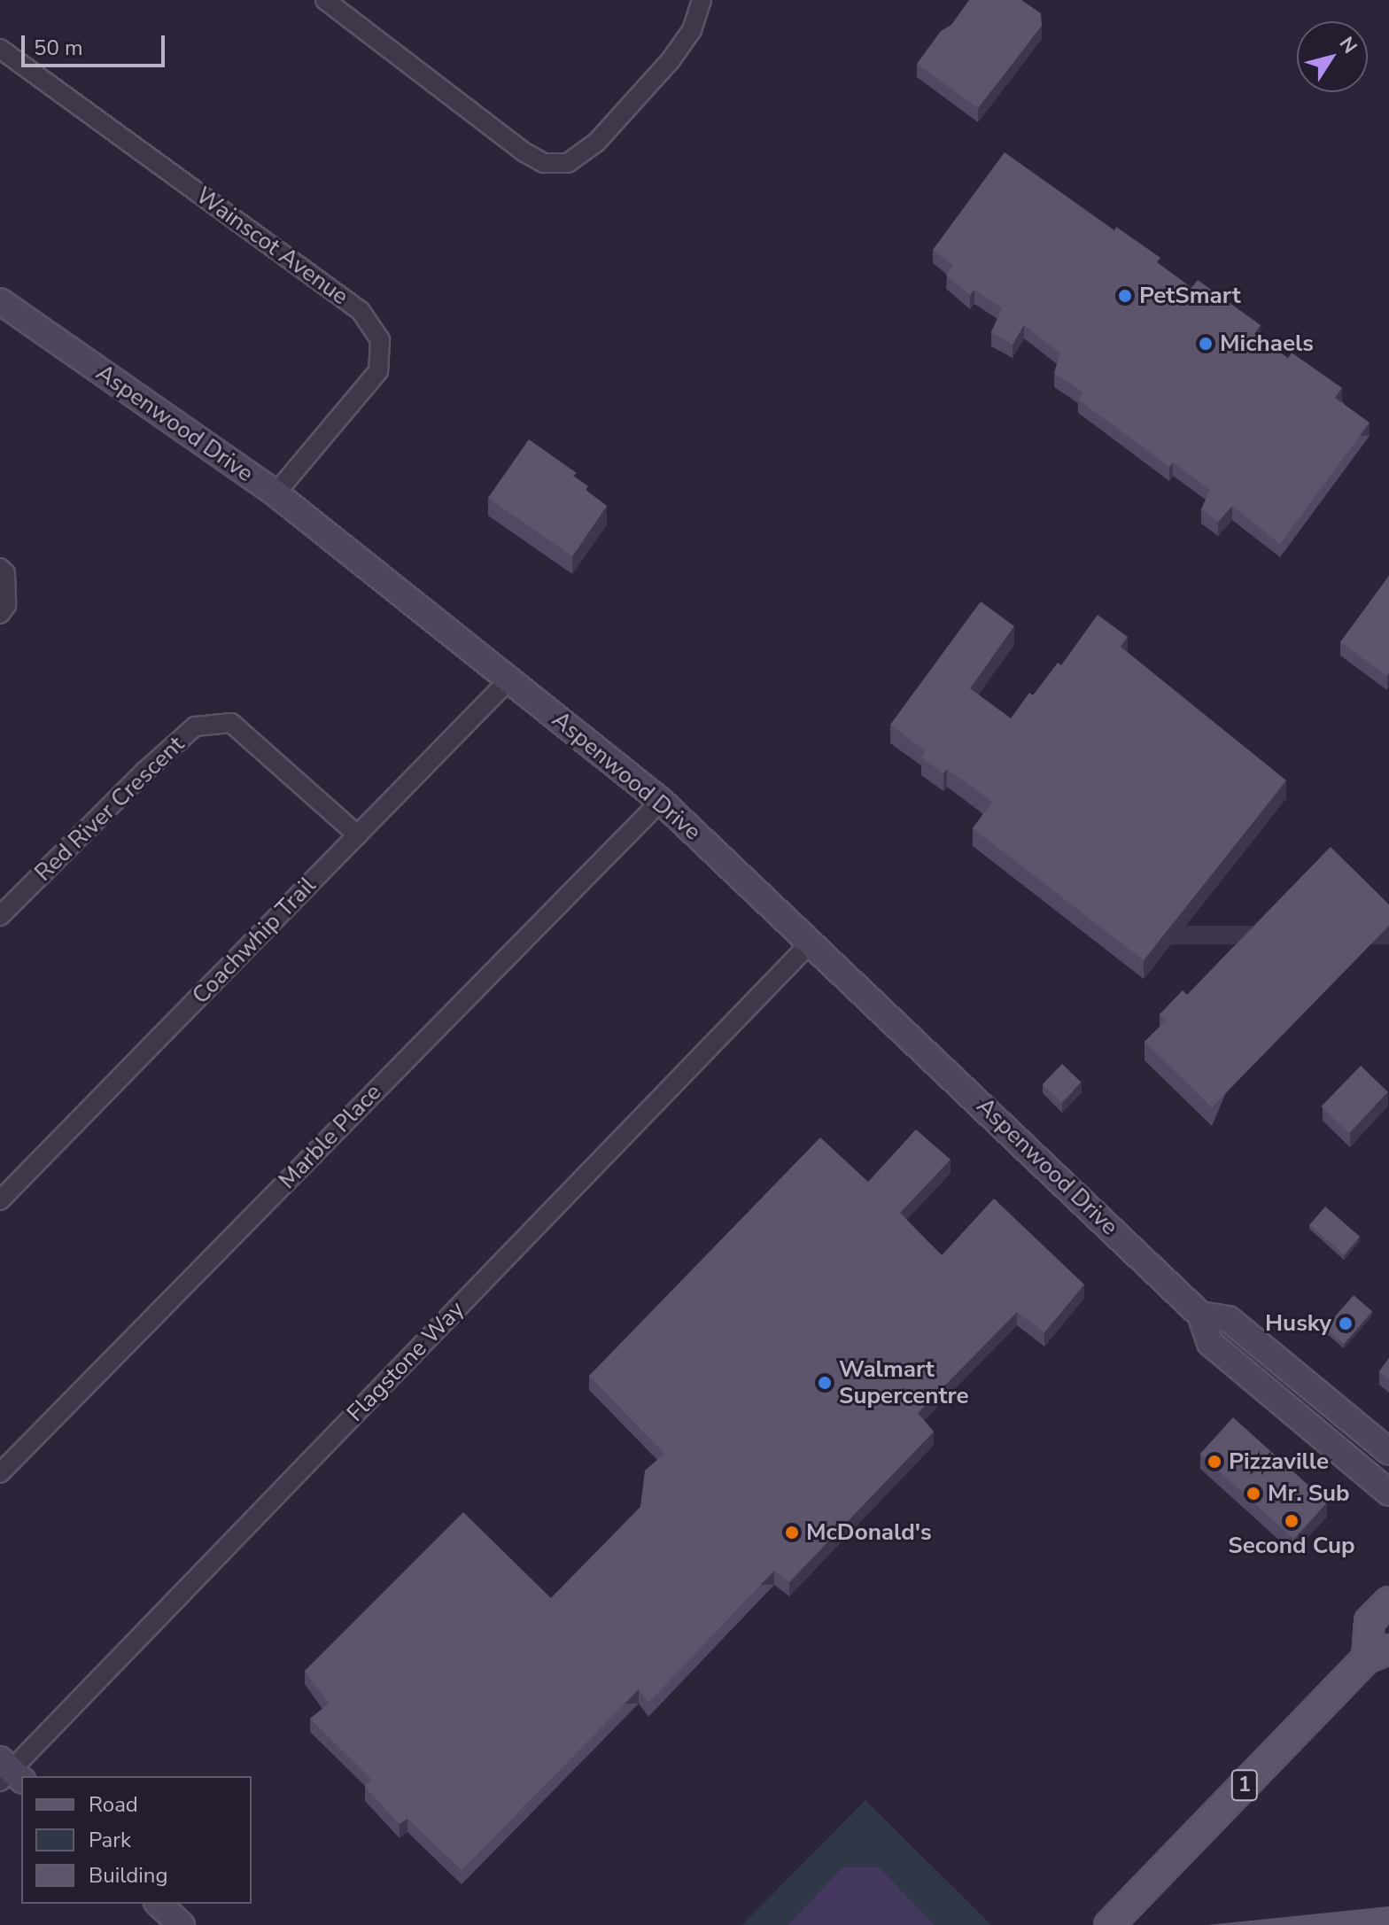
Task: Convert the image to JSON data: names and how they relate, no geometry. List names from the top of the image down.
{
  "streets": {
    "main road": ["1"],
    "street": [
      "Wainscot Avenue",
      "Aspenwood Drive",
      "Red River Crescent",
      "Coachwhip Trail",
      "Marble Place",
      "Flagstone Way"
    ]
  },
  "crossings": [
    ["Wainscot Avenue", "Aspenwood Drive"],
    ["Aspenwood Drive", "Coachwhip Trail"],
    ["Aspenwood Drive", "Marble Place"],
    ["Aspenwood Drive", "Flagstone Way"],
    ["Red River Crescent", "Coachwhip Trail"]
  ],
  "places": [
    "PetSmart",
    "Michaels",
    "Husky",
    "Walmart Supercentre",
    "Pizzaville",
    "Mr. Sub",
    "Second Cup",
    "McDonald's"
  ],
  "legend": ["Road", "Park", "Building"],
  "scale_bar": "50 m",
  "north": "top right"
}
